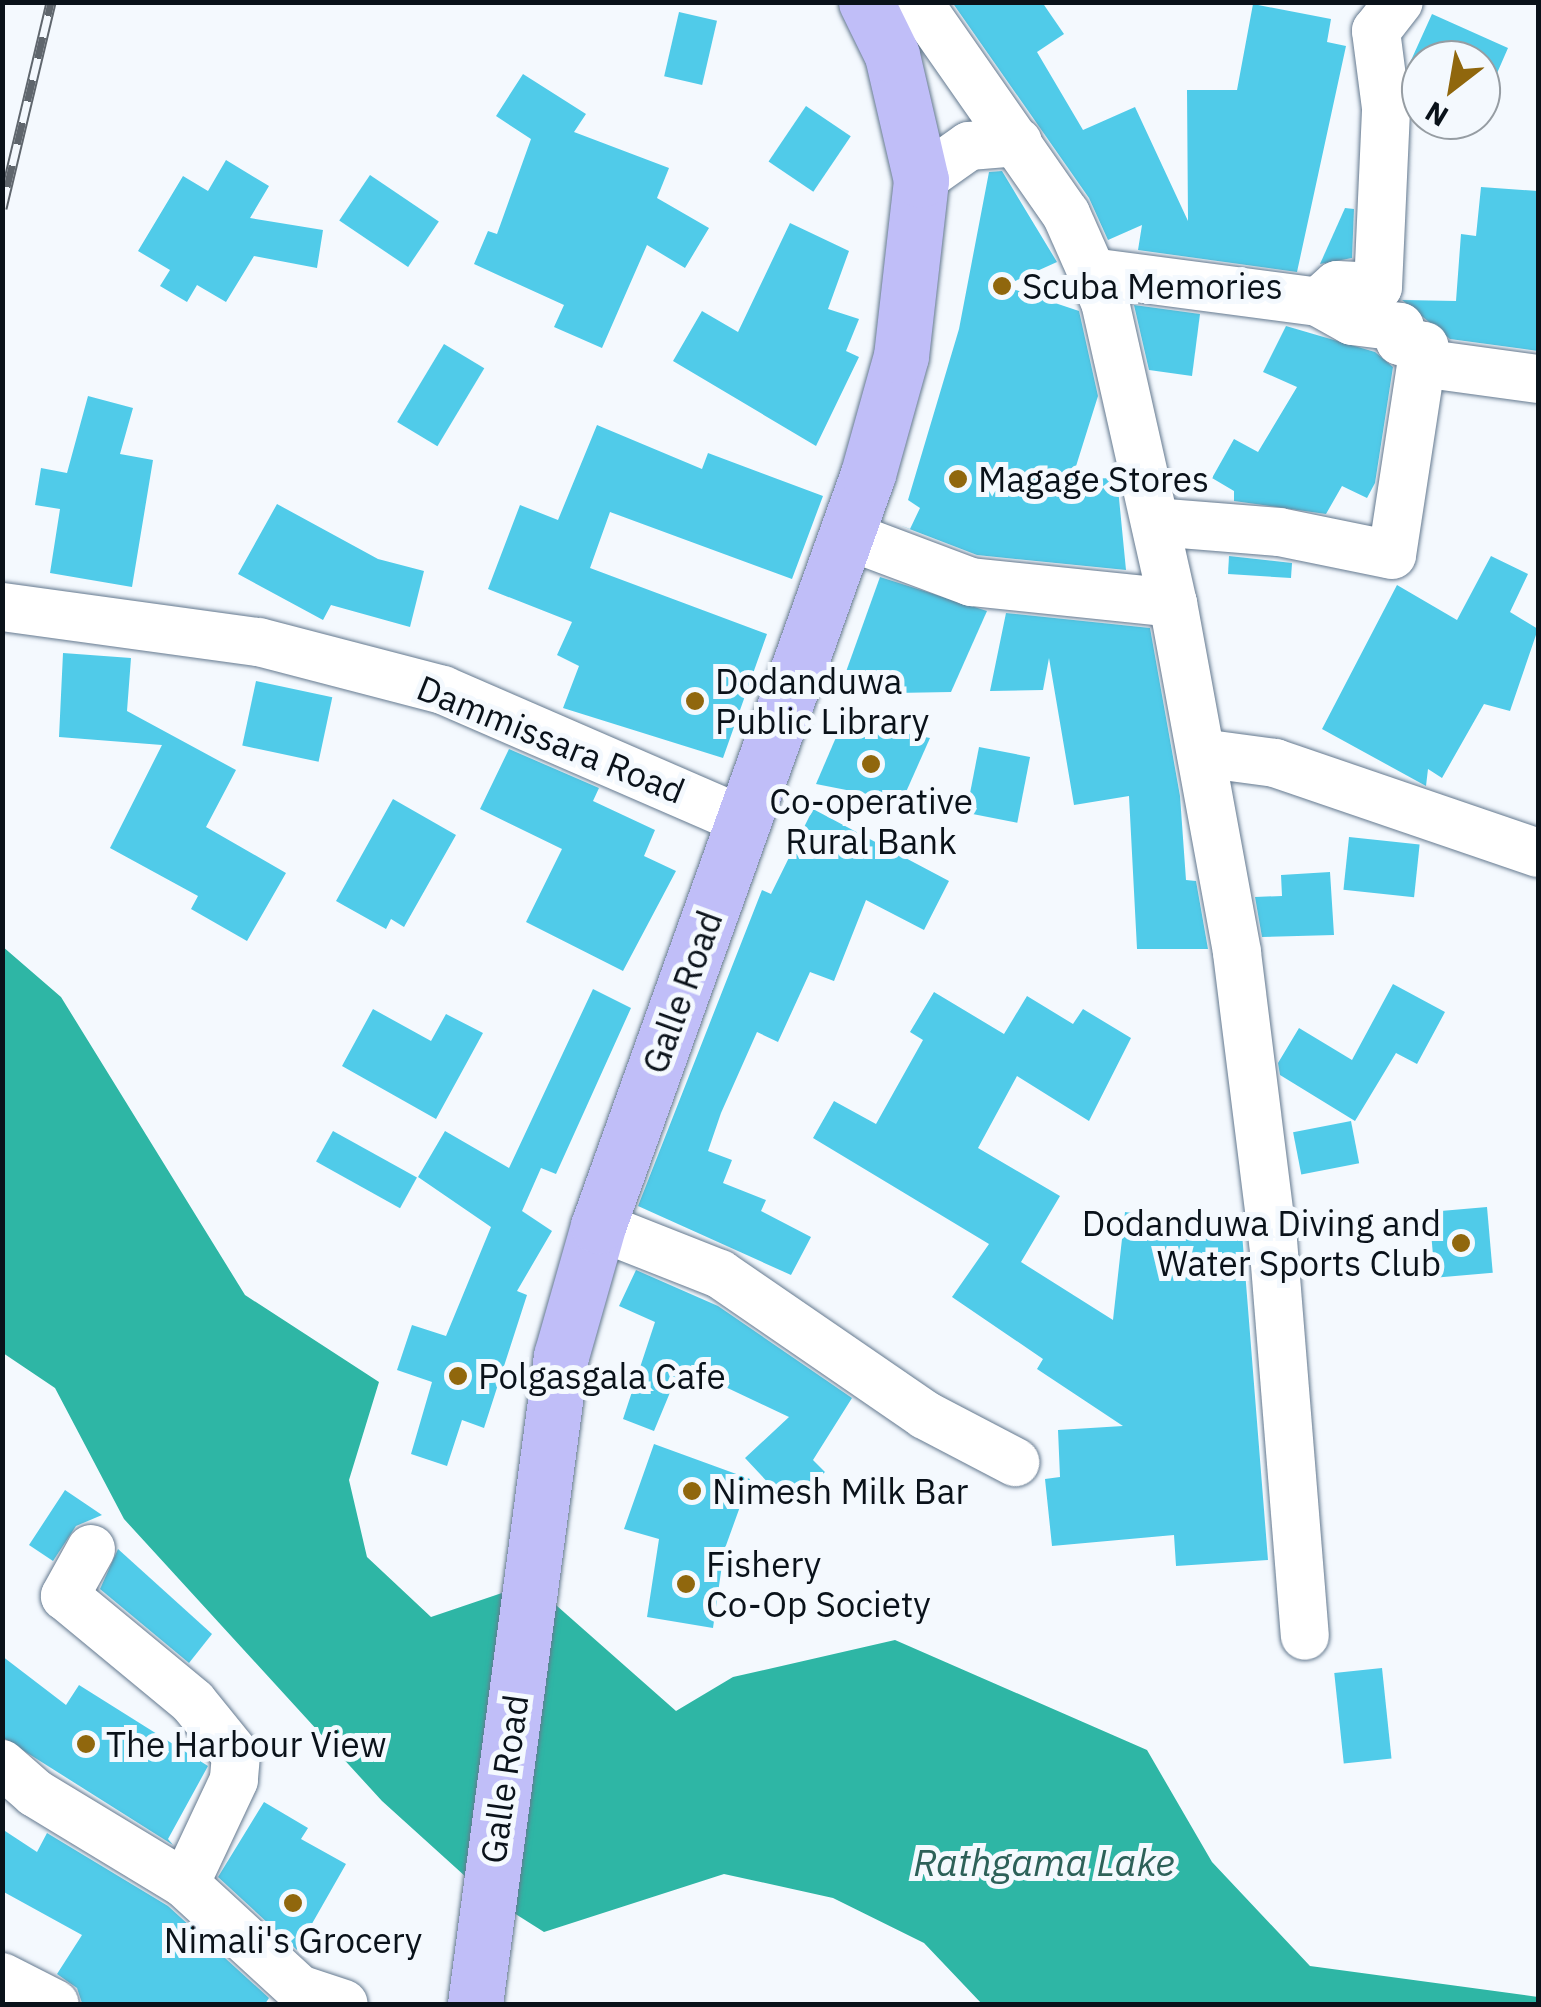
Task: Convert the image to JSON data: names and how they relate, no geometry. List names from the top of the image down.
{
  "streets": {
    "highway": ["Galle Road"],
    "street": ["Dammissara Road"]
  },
  "crossings": [
    ["Dammissara Road", "Galle Road"]
  ],
  "water": ["Rathgama Lake"],
  "places": [
    "Scuba Memories",
    "Magage Stores",
    "Dodanduwa Public Library",
    "Co-operative Rural Bank",
    "Dodanduwa Diving and Water Sports Club",
    "Polgasgala Cafe",
    "Nimesh Milk Bar",
    "Fishery Co-Op Society",
    "The Harbour View",
    "Nimali's Grocery"
  ],
  "north": "bottom left"
}
